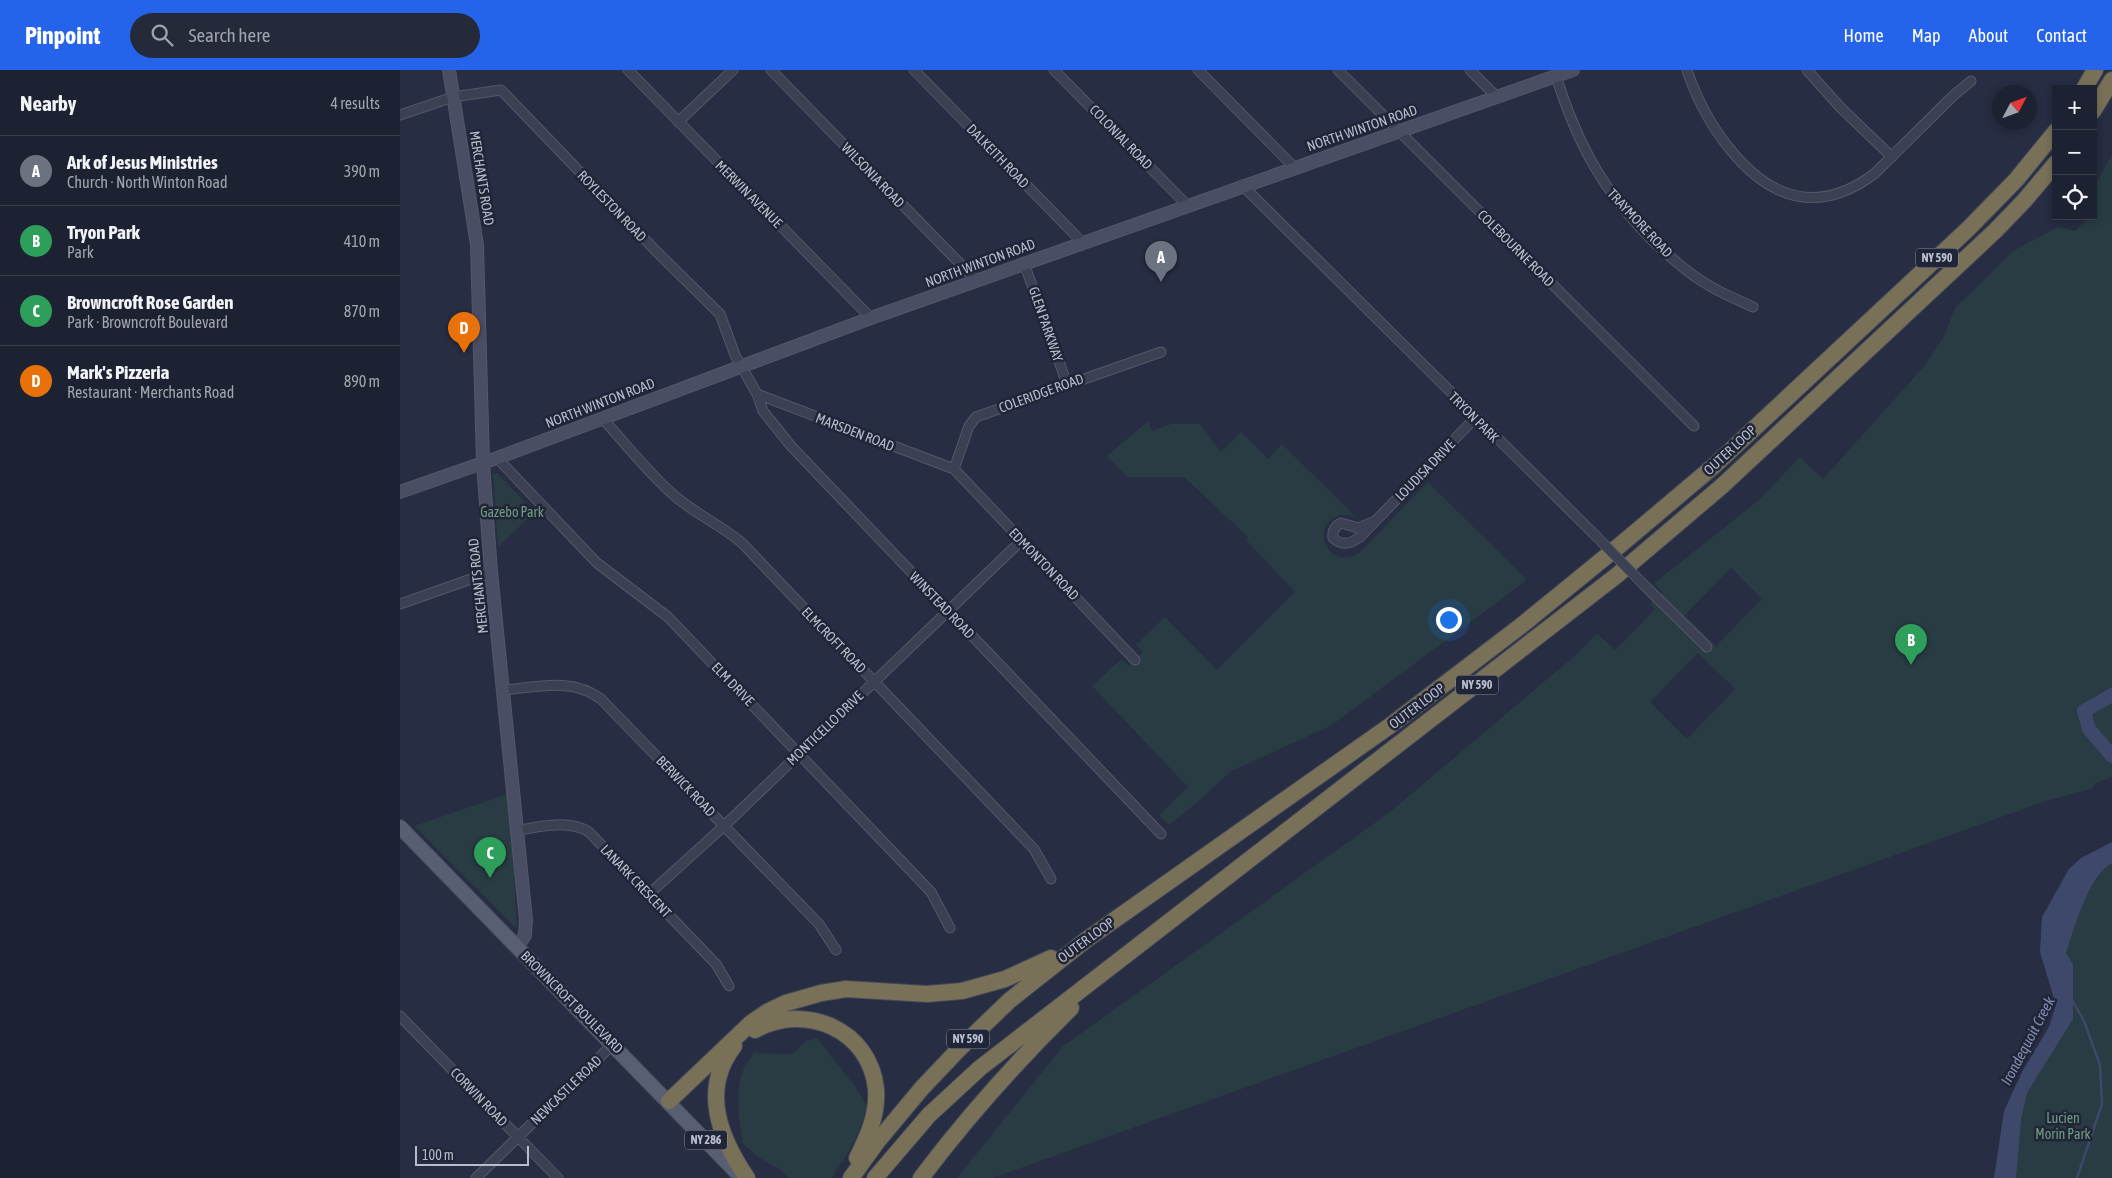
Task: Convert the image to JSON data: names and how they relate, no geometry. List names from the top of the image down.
{
  "streets": {
    "highway": ["NY 590", "OUTER LOOP"],
    "main road": [
      "NORTH WINTON ROAD",
      "MERCHANTS ROAD",
      "BROWNCROFT BOULEVARD",
      "NY 286"
    ],
    "street": [
      "COLONIAL ROAD",
      "DALKEITH ROAD",
      "WILSONIA ROAD",
      "MERWIN AVENUE",
      "ROYLESTON ROAD",
      "TRAYMORE ROAD",
      "COLEBOURNE ROAD",
      "GLEN PARKWAY",
      "COLERIDGE ROAD",
      "TRYON PARK",
      "MARSDEN ROAD",
      "LOUDISA DRIVE",
      "EDMONTON ROAD",
      "WINSTEAD ROAD",
      "ELMCROFT ROAD",
      "ELM DRIVE",
      "MONTICELLO DRIVE",
      "BERWICK ROAD",
      "LANARK CRESCENT",
      "NEWCASTLE ROAD",
      "CORWIN ROAD"
    ]
  },
  "crossings": [
    ["NORTH WINTON ROAD", "COLONIAL ROAD"],
    ["NORTH WINTON ROAD", "DALKEITH ROAD"],
    ["NORTH WINTON ROAD", "WILSONIA ROAD"],
    ["NORTH WINTON ROAD", "MERCHANTS ROAD"],
    ["NORTH WINTON ROAD", "MERWIN AVENUE"],
    ["NORTH WINTON ROAD", "ROYLESTON ROAD"],
    ["NORTH WINTON ROAD", "TRAYMORE ROAD"],
    ["NORTH WINTON ROAD", "COLEBOURNE ROAD"],
    ["NORTH WINTON ROAD", "GLEN PARKWAY"],
    ["NORTH WINTON ROAD", "TRYON PARK"],
    ["NORTH WINTON ROAD", "WINSTEAD ROAD"],
    ["NORTH WINTON ROAD", "ELMCROFT ROAD"],
    ["NORTH WINTON ROAD", "ELM DRIVE"],
    ["MERCHANTS ROAD", "ROYLESTON ROAD"],
    ["MERCHANTS ROAD", "BERWICK ROAD"],
    ["MERCHANTS ROAD", "LANARK CRESCENT"],
    ["MERCHANTS ROAD", "BROWNCROFT BOULEVARD"],
    ["ROYLESTON ROAD", "WINSTEAD ROAD"],
    ["GLEN PARKWAY", "COLERIDGE ROAD"],
    ["COLERIDGE ROAD", "MARSDEN ROAD"],
    ["COLERIDGE ROAD", "EDMONTON ROAD"],
    ["TRYON PARK", "LOUDISA DRIVE"],
    ["MARSDEN ROAD", "EDMONTON ROAD"],
    ["MARSDEN ROAD", "WINSTEAD ROAD"],
    ["EDMONTON ROAD", "MONTICELLO DRIVE"],
    ["WINSTEAD ROAD", "MONTICELLO DRIVE"],
    ["ELMCROFT ROAD", "MONTICELLO DRIVE"],
    ["ELM DRIVE", "MONTICELLO DRIVE"],
    ["MONTICELLO DRIVE", "BERWICK ROAD"],
    ["MONTICELLO DRIVE", "LANARK CRESCENT"],
    ["BROWNCROFT BOULEVARD", "NEWCASTLE ROAD"],
    ["NEWCASTLE ROAD", "CORWIN ROAD"]
  ],
  "water": ["Irondequoit Creek"],
  "parks": ["Gazebo Park", "Lucien Morin Park"],
  "scale_bar": "100 m",
  "north": "top right",
  "page": {
    "header": "Pinpoint",
    "search": "Search here",
    "nav": [
      "Home",
      "Map",
      "About",
      "Contact"
    ],
    "heading": ["Nearby", "4 results"],
    "map_buttons": ["+", "−"],
    "list": [
      {
        "mark": "A",
        "name": "Ark of Jesus Ministries",
        "note": "Church · North Winton Road",
        "value": "390 m"
      },
      {
        "mark": "B",
        "name": "Tryon Park",
        "note": "Park",
        "value": "410 m"
      },
      {
        "mark": "C",
        "name": "Browncroft Rose Garden",
        "note": "Park · Browncroft Boulevard",
        "value": "870 m"
      },
      {
        "mark": "D",
        "name": "Mark's Pizzeria",
        "note": "Restaurant · Merchants Road",
        "value": "890 m"
      }
    ],
    "pins": [
      "A",
      "D",
      "B",
      "C"
    ],
    "scale": "100 m"
  }
}
